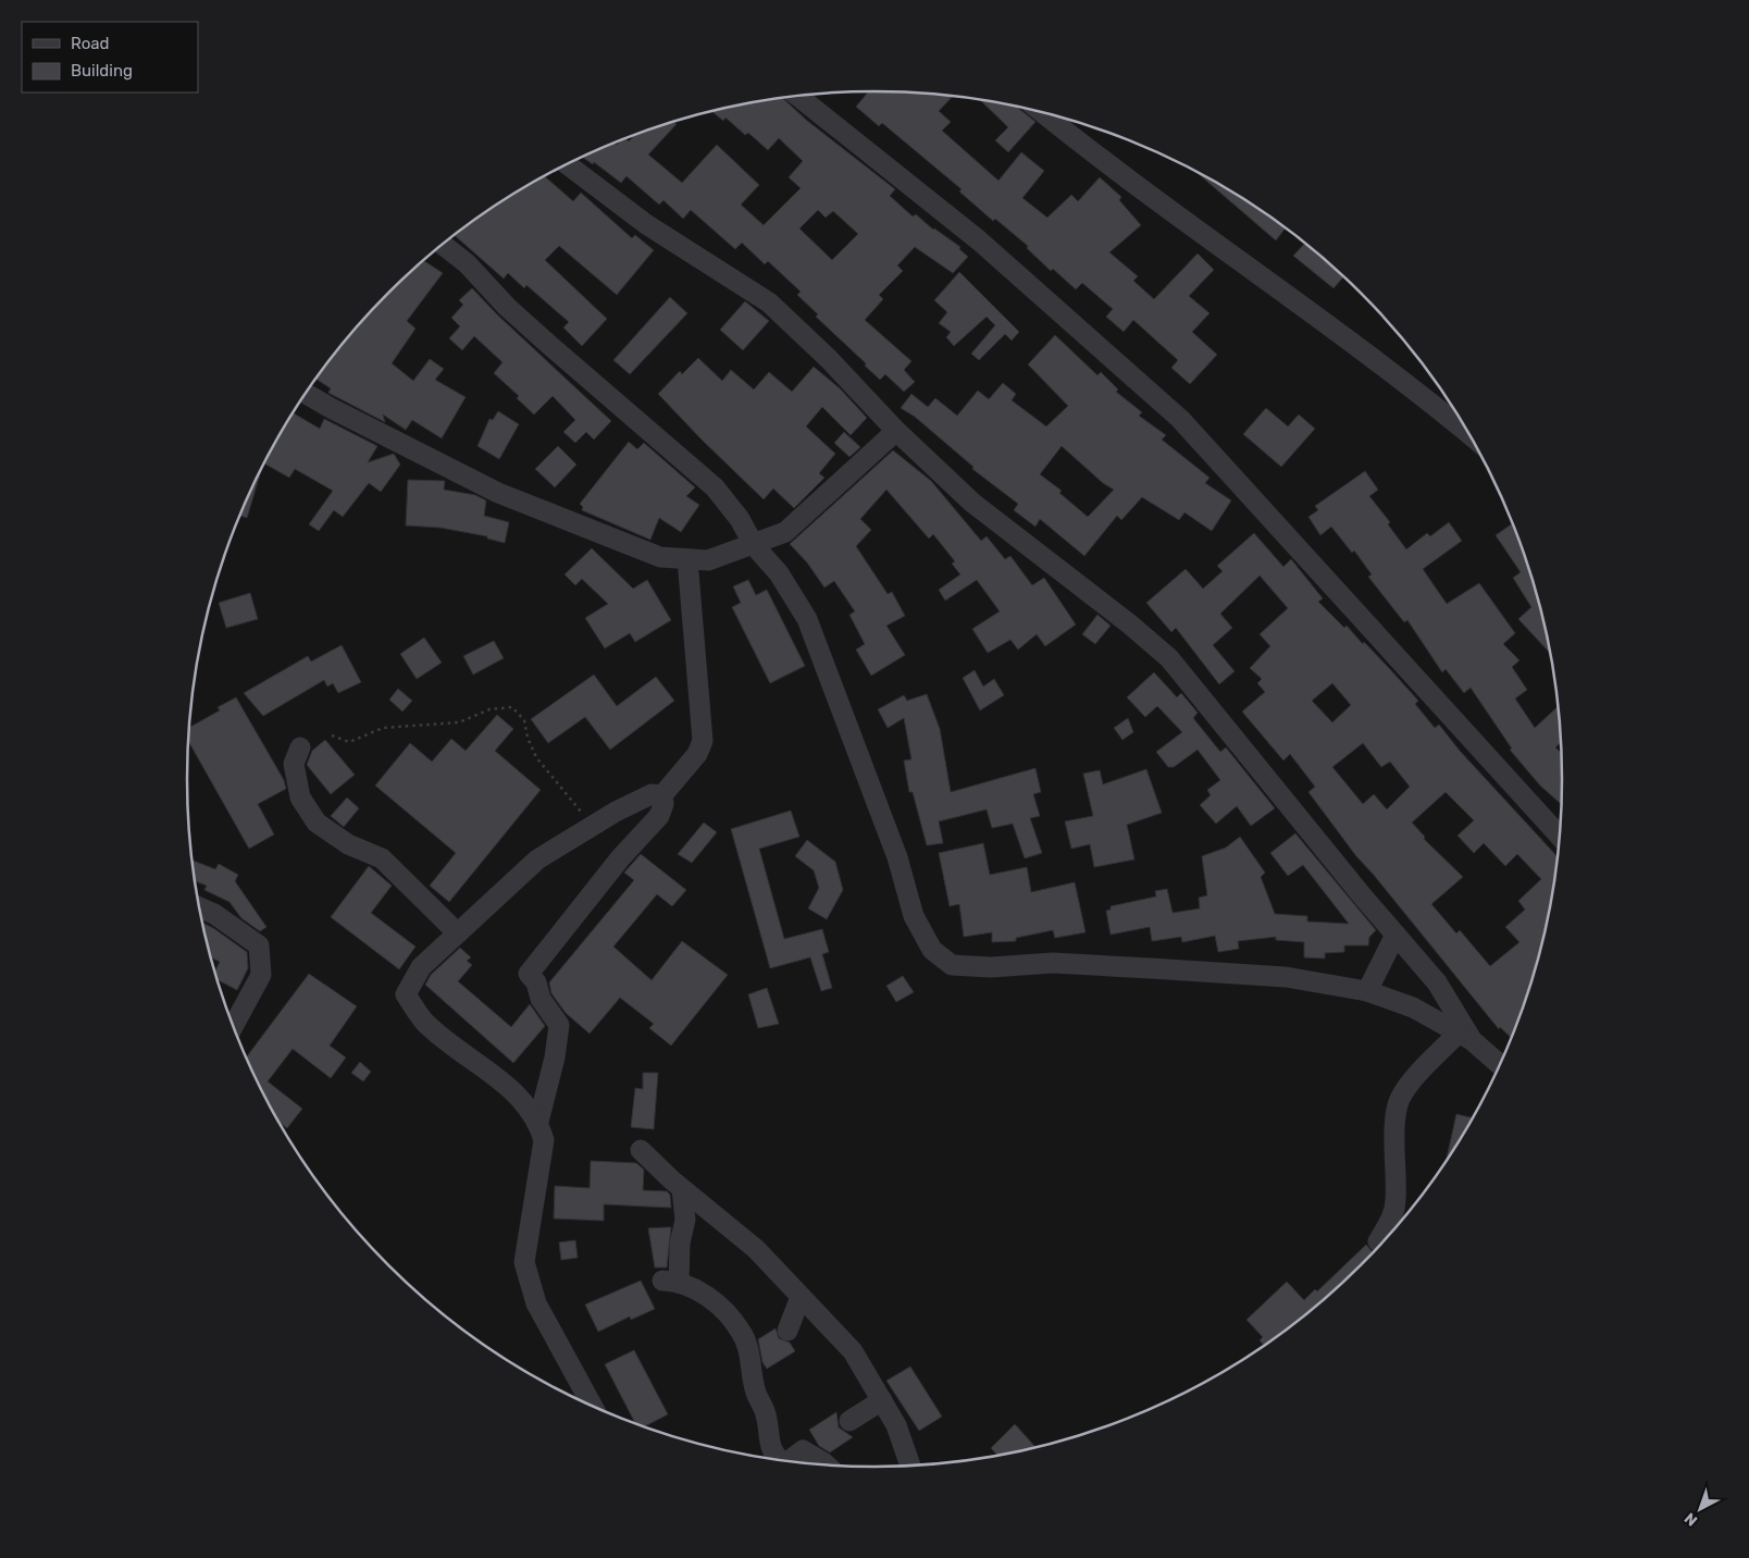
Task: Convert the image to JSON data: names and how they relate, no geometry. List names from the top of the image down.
{
  "legend": ["Road", "Building"],
  "north": "bottom left"
}
